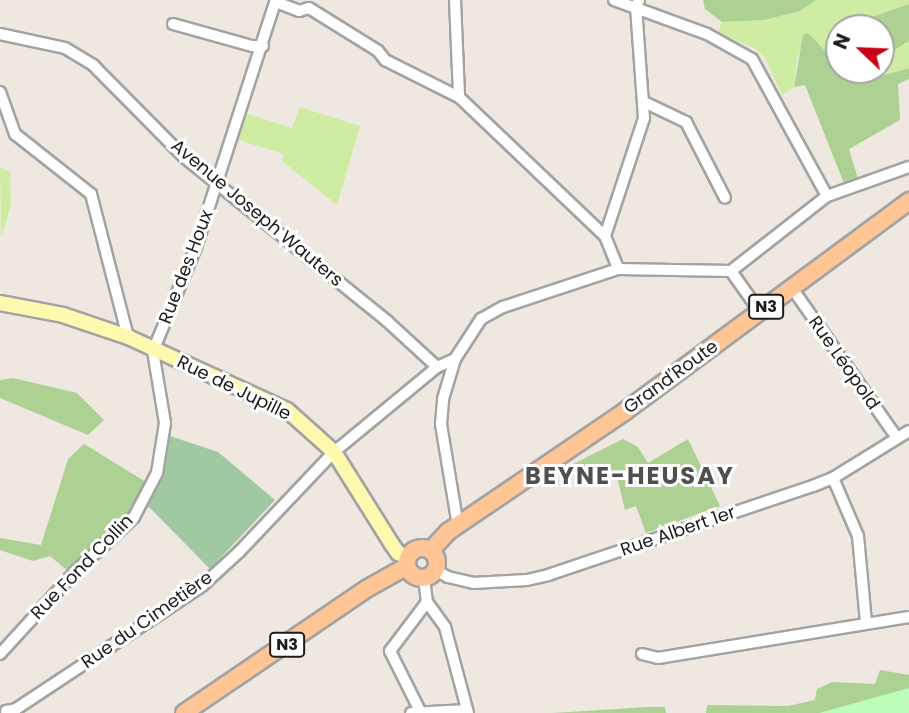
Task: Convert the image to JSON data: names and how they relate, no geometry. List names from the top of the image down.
{
  "streets": {
    "main road": ["N3", "Grand'Route"],
    "street": [
      "Avenue Joseph Wauters",
      "Rue des Houx",
      "Rue Léopold",
      "Rue de Jupille",
      "Rue Albert 1er",
      "Rue Fond Collin",
      "Rue du Cimetière"
    ]
  },
  "crossings": [
    ["Avenue Joseph Wauters", "Rue des Houx"],
    ["Avenue Joseph Wauters", "Rue du Cimetière"],
    ["Rue des Houx", "Rue de Jupille"],
    ["Rue des Houx", "Rue Fond Collin"],
    ["Rue Léopold", "Grand'Route"],
    ["Rue Léopold", "Rue Albert 1er"],
    ["Grand'Route", "Rue de Jupille"],
    ["Grand'Route", "Rue Albert 1er"],
    ["Rue de Jupille", "Rue Albert 1er"],
    ["Rue de Jupille", "Rue Fond Collin"],
    ["Rue de Jupille", "Rue du Cimetière"]
  ],
  "districts": ["BEYNE-HEUSAY"],
  "north": "top left"
}
